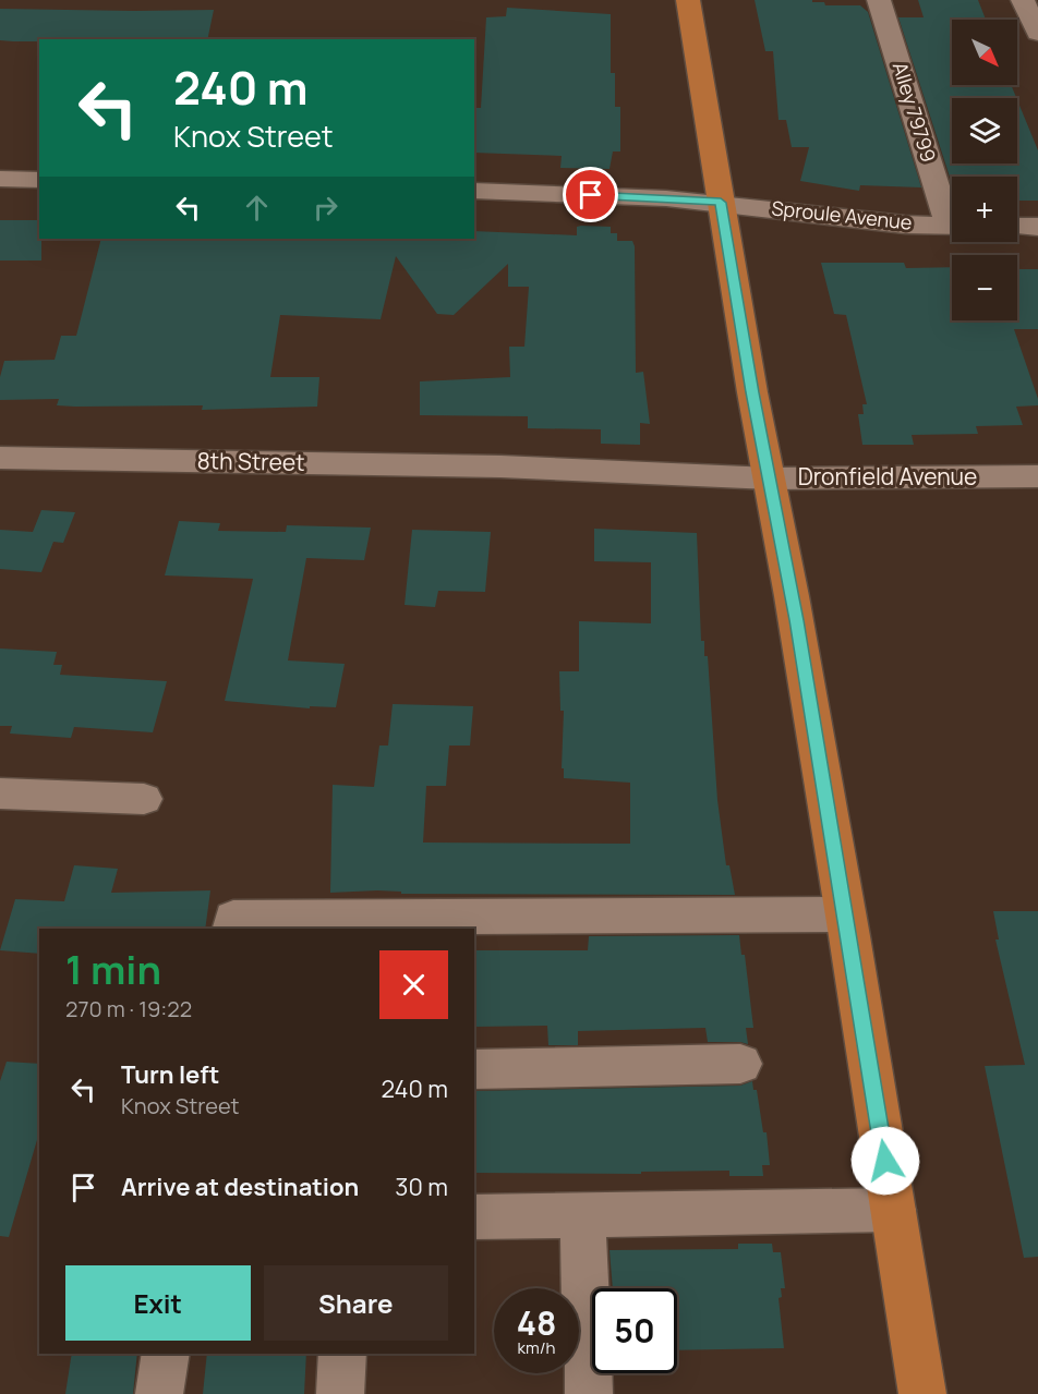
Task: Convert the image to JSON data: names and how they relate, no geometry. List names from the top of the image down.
{
  "streets": {
    "street": [
      "Alley 79799",
      "Sproule Avenue",
      "8th Street",
      "Dronfield Avenue"
    ]
  },
  "crossings": [
    ["8th Street", "Dronfield Avenue"]
  ],
  "north": "bottom right",
  "page": {
    "map_buttons": ["+", "−"],
    "turn": ["240 m", "Knox Street"],
    "heading": ["1 min", "270 m · 19:22"],
    "list": [
      {
        "name": "Turn left",
        "note": "Knox Street",
        "value": "240 m"
      },
      {
        "name": "Arrive at destination",
        "value": "30 m"
      }
    ],
    "buttons": ["Exit", "Share"],
    "speed": "48 km/h",
    "limit": "50"
  }
}
